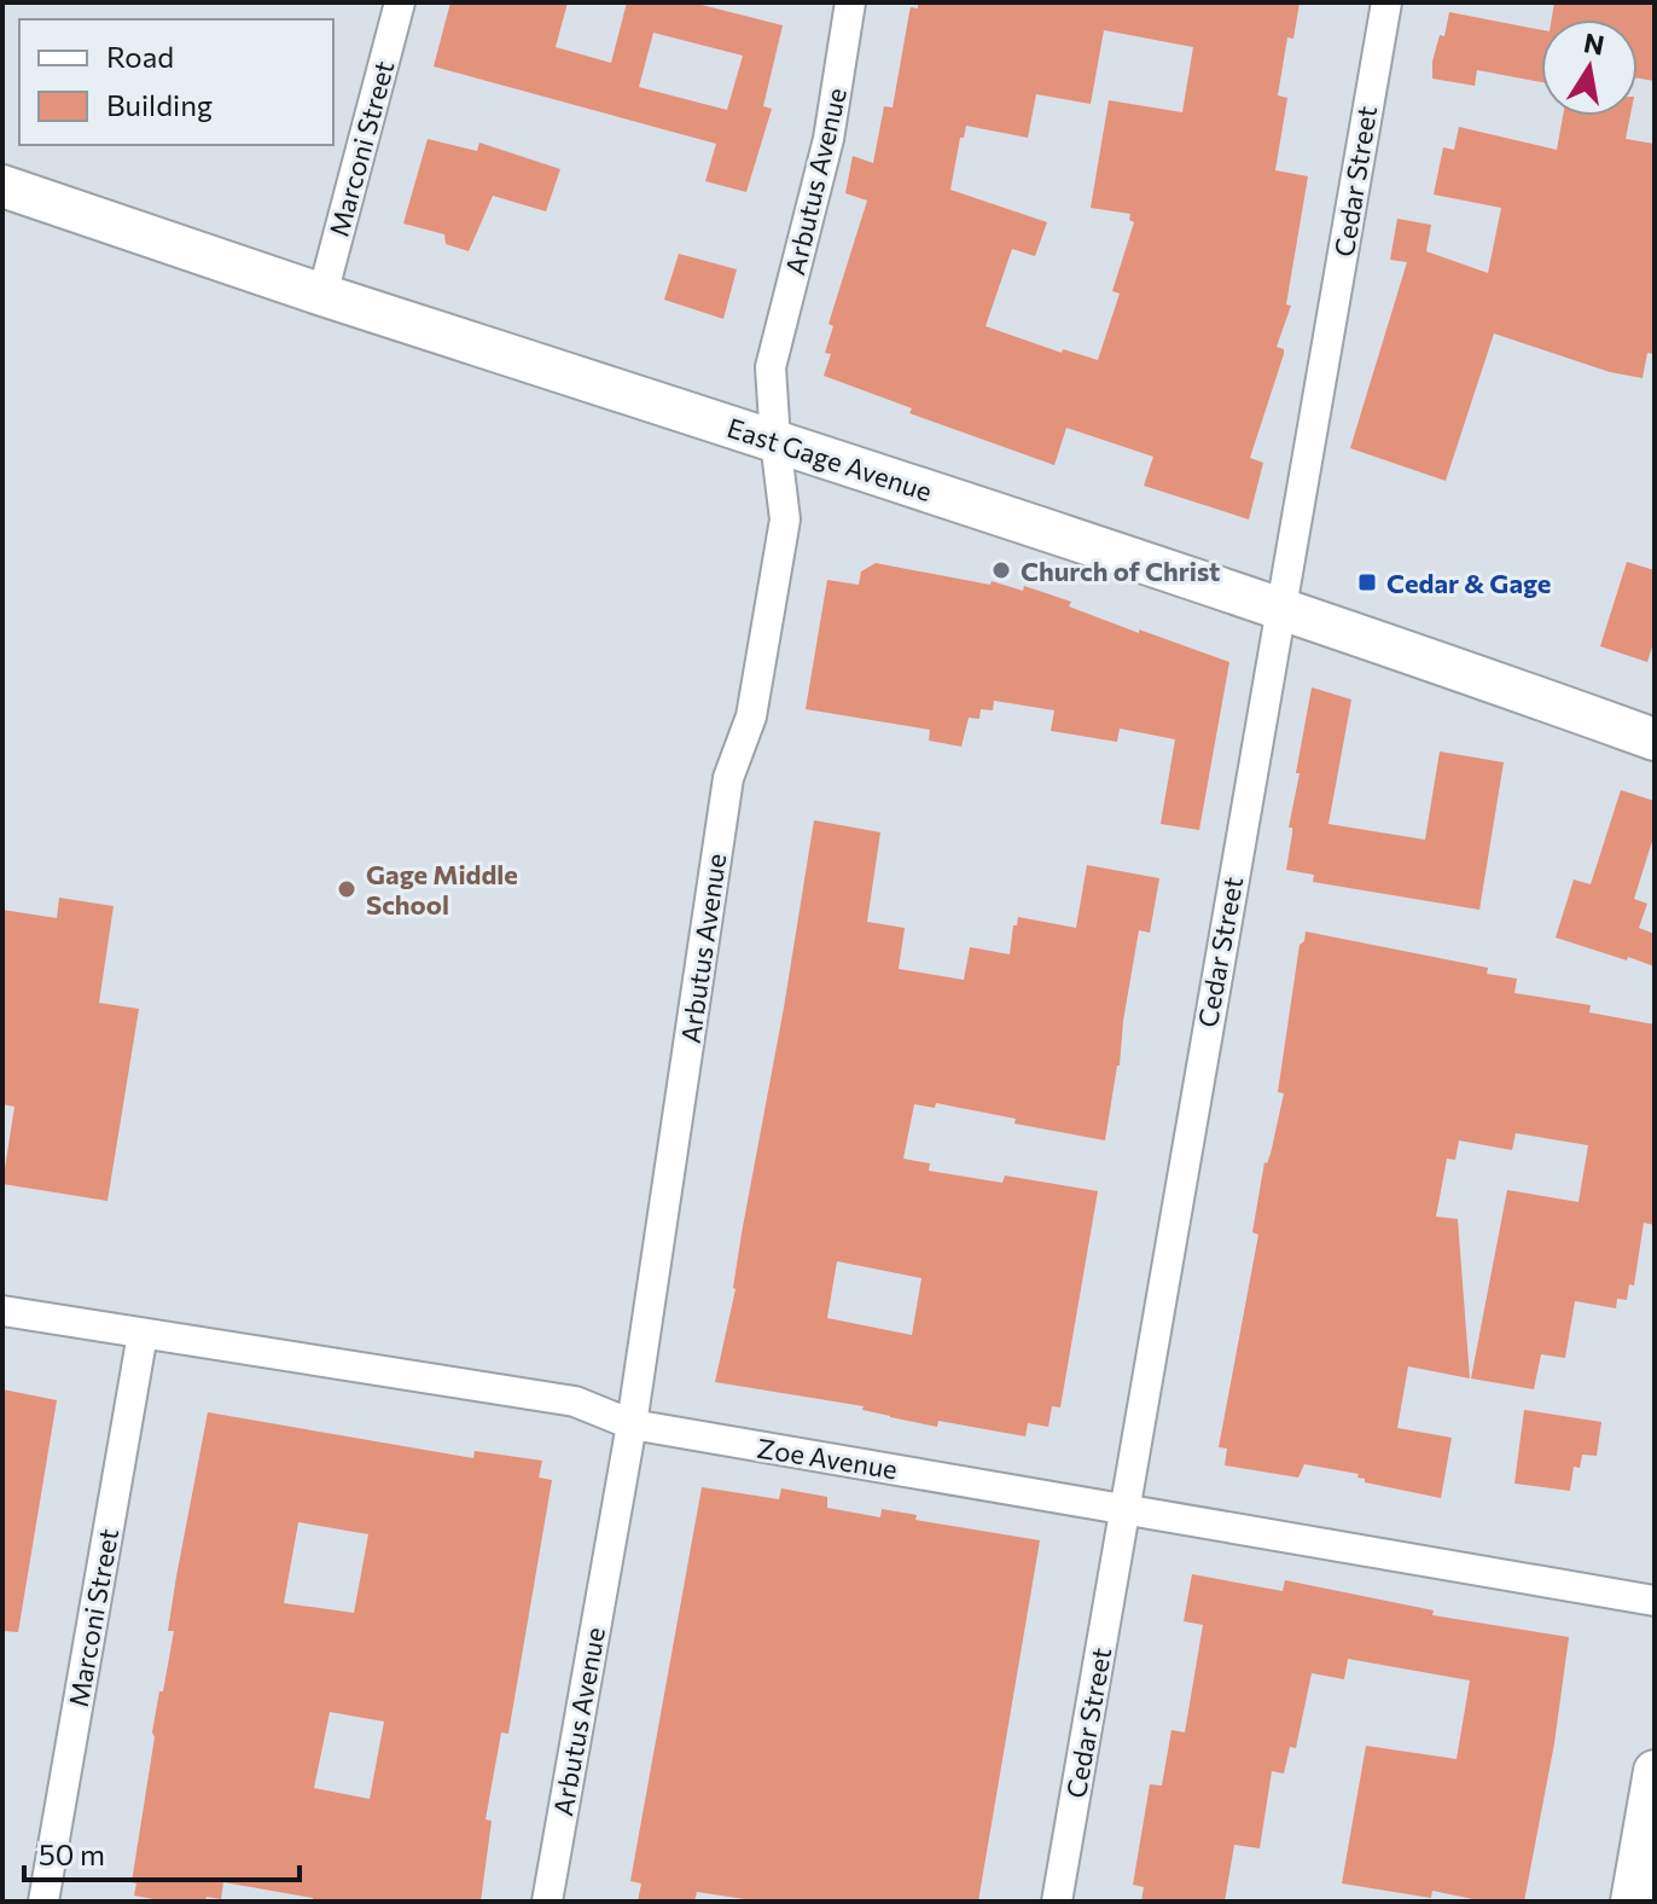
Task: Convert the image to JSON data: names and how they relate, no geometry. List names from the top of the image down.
{
  "streets": {
    "main road": ["East Gage Avenue"],
    "street": [
      "Marconi Street",
      "Arbutus Avenue",
      "Cedar Street",
      "Zoe Avenue"
    ]
  },
  "crossings": [
    ["Marconi Street", "East Gage Avenue"],
    ["Marconi Street", "Zoe Avenue"],
    ["Arbutus Avenue", "East Gage Avenue"],
    ["Arbutus Avenue", "Zoe Avenue"],
    ["Cedar Street", "East Gage Avenue"],
    ["Cedar Street", "Zoe Avenue"]
  ],
  "places": {
    "other": ["Church of Christ", "Gage Middle School"],
    "transit": ["Cedar & Gage"]
  },
  "legend": ["Road", "Building"],
  "scale_bar": "50 m",
  "north": "top"
}
